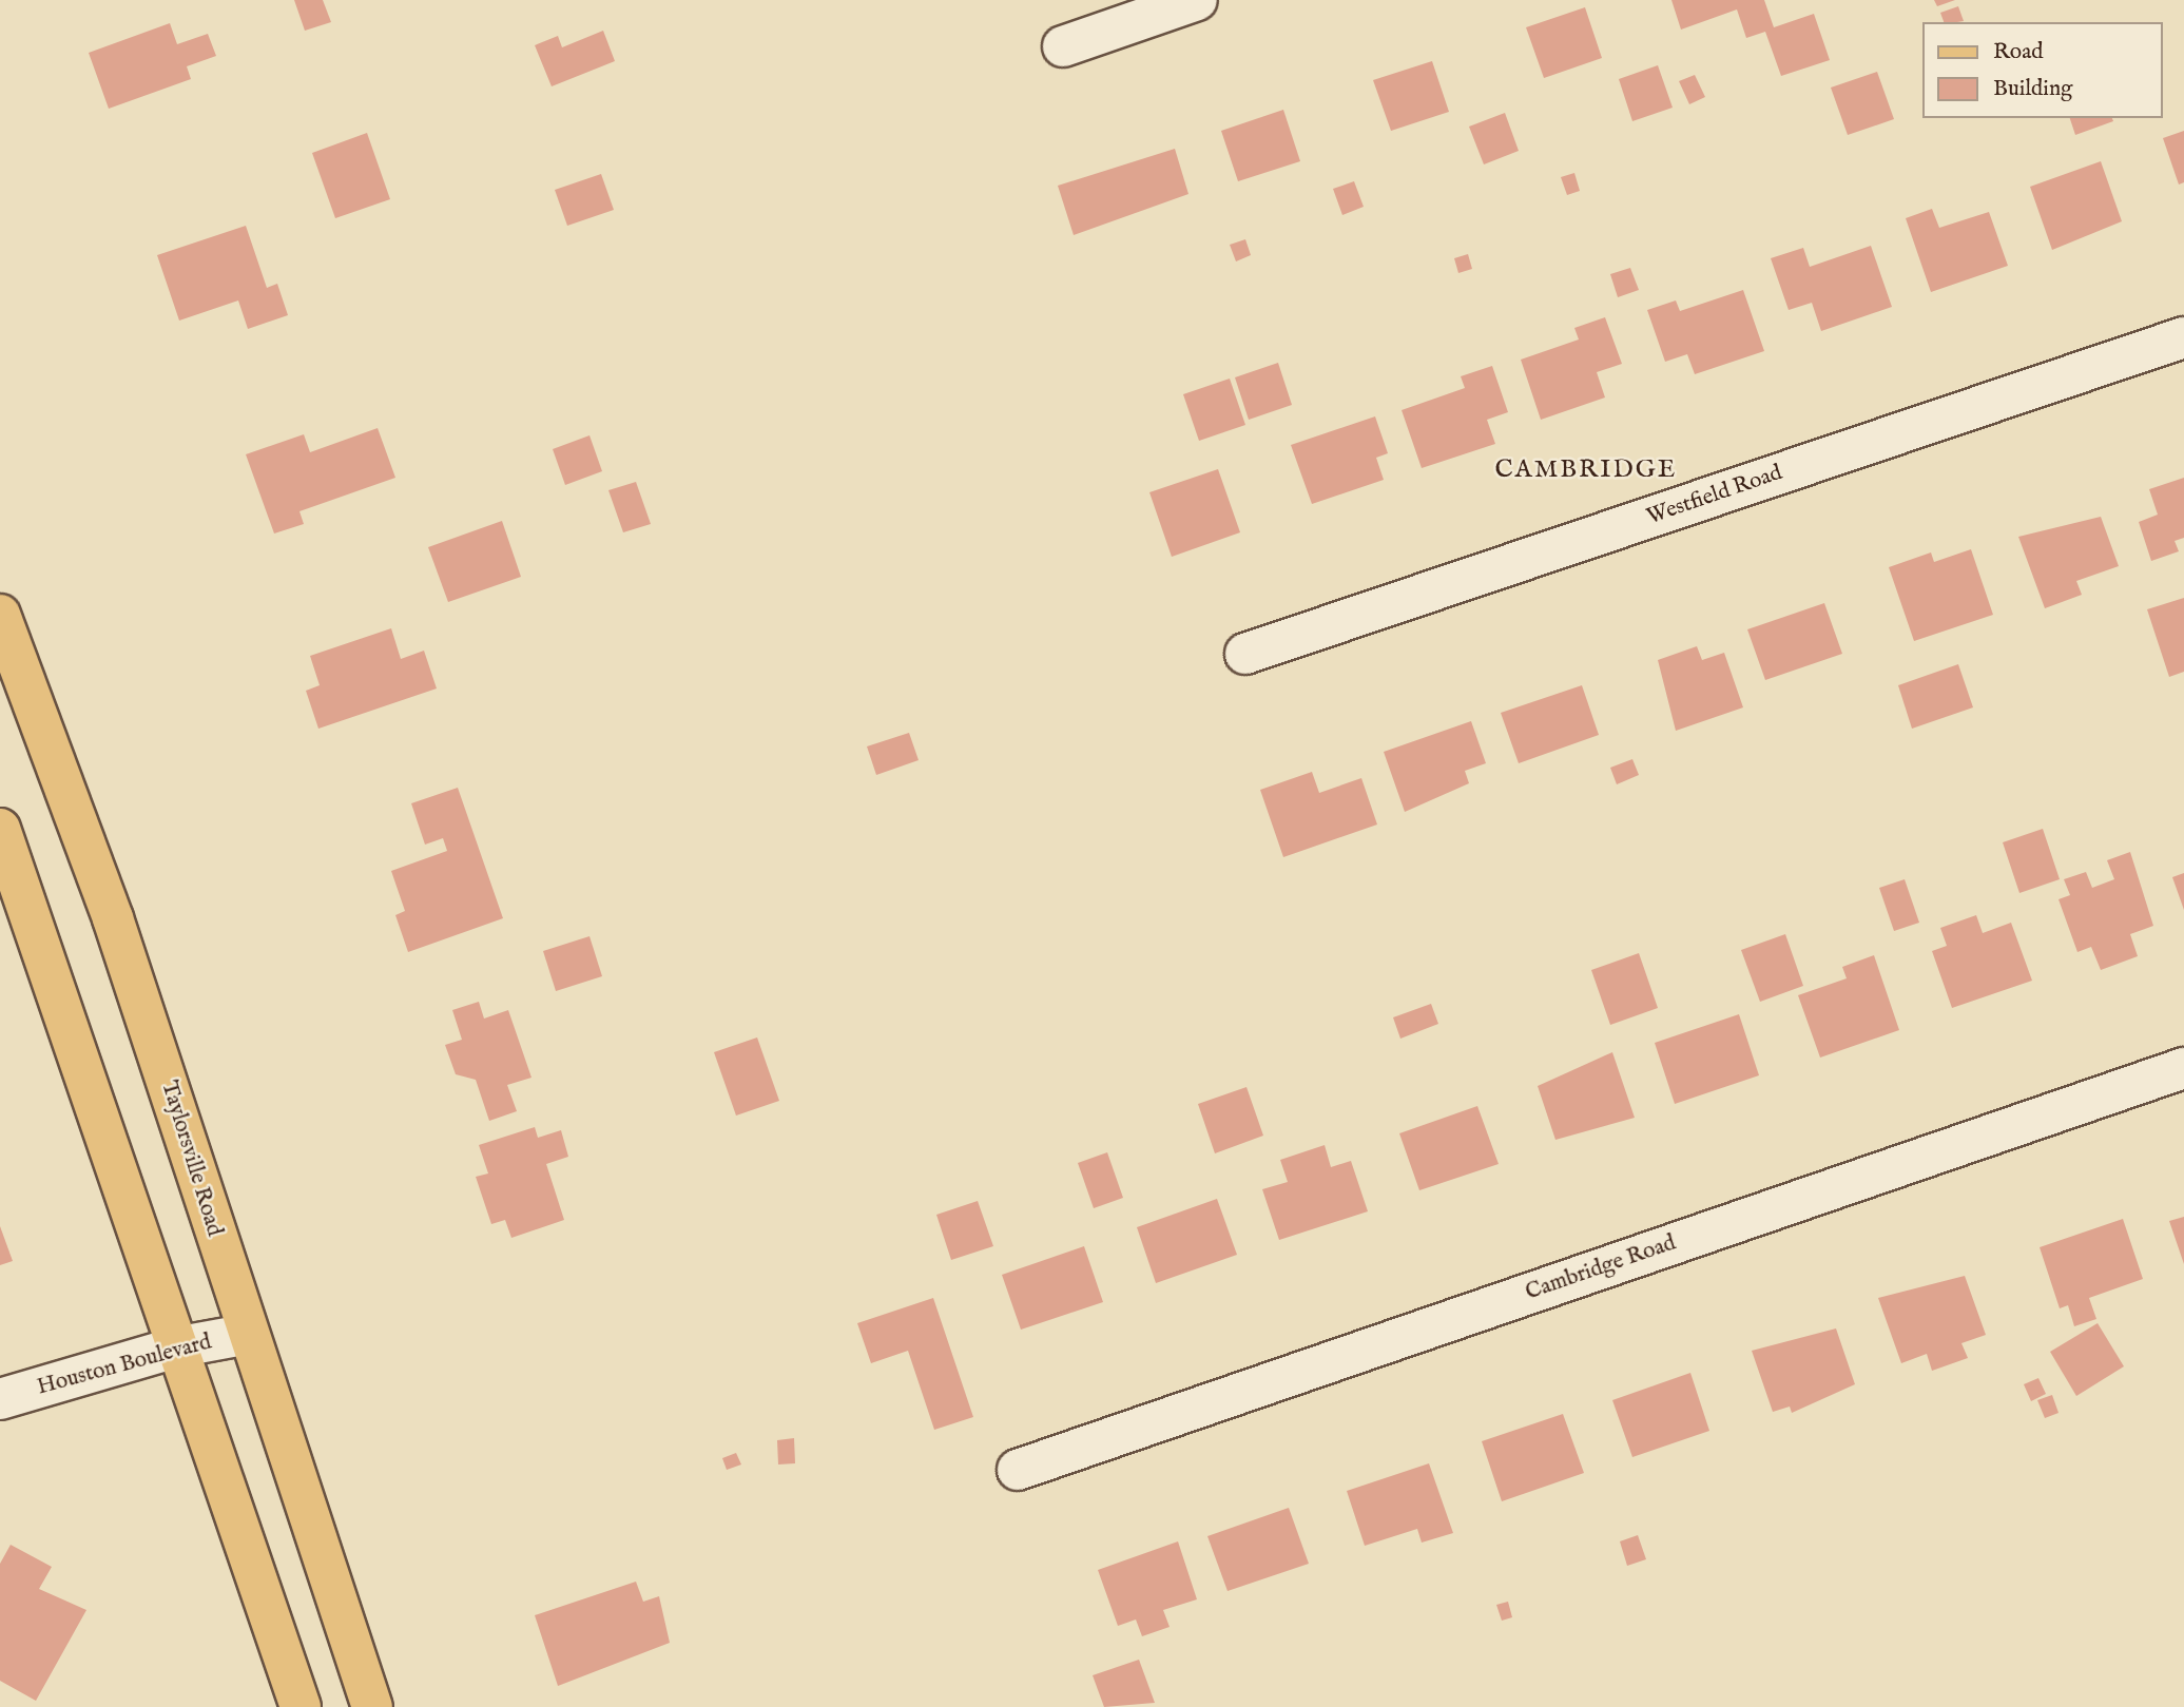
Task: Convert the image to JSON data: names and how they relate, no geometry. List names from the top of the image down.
{
  "streets": {
    "main road": ["Taylorsville Road"],
    "street": ["Westfield Road", "Cambridge Road", "Houston Boulevard"]
  },
  "crossings": [
    ["Taylorsville Road", "Houston Boulevard"]
  ],
  "districts": ["CAMBRIDGE"],
  "legend": ["Road", "Building"]
}
